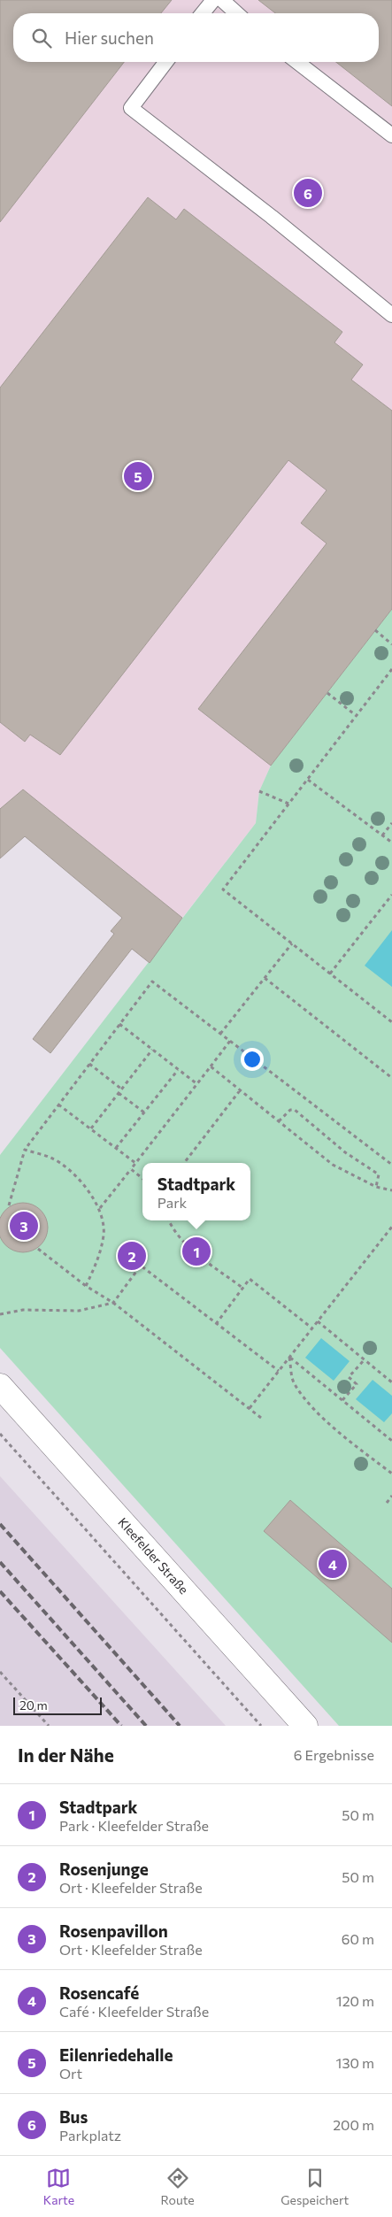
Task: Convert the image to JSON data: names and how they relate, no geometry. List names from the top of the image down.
{
  "streets": {
    "street": ["Kleefelder Straße"]
  },
  "scale_bar": "20 m",
  "page": {
    "search": "Hier suchen",
    "pins": [
      "6",
      "5",
      "3",
      "1",
      "2",
      "4"
    ],
    "popup": ["Stadtpark", "Park"],
    "scale": "20 m",
    "heading": ["In der Nähe", "6 Ergebnisse"],
    "list": [
      {
        "mark": "1",
        "name": "Stadtpark",
        "note": "Park · Kleefelder Straße",
        "value": "50 m"
      },
      {
        "mark": "2",
        "name": "Rosenjunge",
        "note": "Ort · Kleefelder Straße",
        "value": "50 m"
      },
      {
        "mark": "3",
        "name": "Rosenpavillon",
        "note": "Ort · Kleefelder Straße",
        "value": "60 m"
      },
      {
        "mark": "4",
        "name": "Rosencafé",
        "note": "Café · Kleefelder Straße",
        "value": "120 m"
      },
      {
        "mark": "5",
        "name": "Eilenriedehalle",
        "note": "Ort",
        "value": "130 m"
      },
      {
        "mark": "6",
        "name": "Bus",
        "note": "Parkplatz",
        "value": "200 m"
      }
    ],
    "nav": ["Karte", "Route", "Gespeichert"]
  }
}
